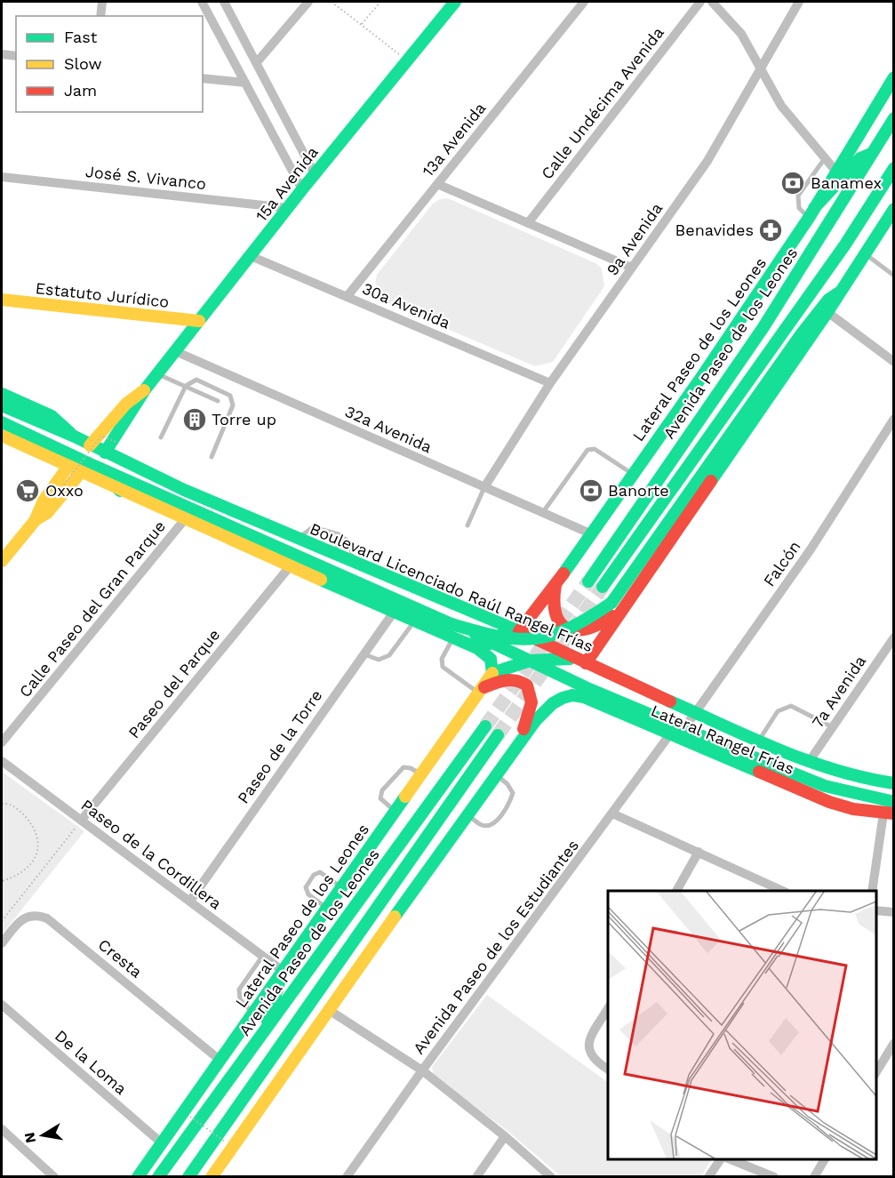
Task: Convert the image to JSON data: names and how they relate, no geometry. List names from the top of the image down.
{
  "streets": {
    "main road": [
      "15a Avenida",
      "Estatuto Jurídico",
      "Avenida Paseo de los Leones",
      "Lateral Paseo de los Leones",
      "Boulevard Licenciado Raúl Rangel Frías",
      "Lateral Rangel Frías"
    ],
    "street": [
      "Calle Undécima Avenida",
      "13a Avenida",
      "José S. Vivanco",
      "9a Avenida",
      "30a Avenida",
      "32a Avenida",
      "Falcón",
      "Calle Paseo del Gran Parque",
      "Paseo del Parque",
      "7a Avenida",
      "Paseo de la Torre",
      "Paseo de la Cordillera",
      "Avenida Paseo de los Estudiantes",
      "Cresta",
      "De la Loma"
    ]
  },
  "crossings": [
    ["13a Avenida", "30a Avenida"],
    ["José S. Vivanco", "15a Avenida"],
    ["15a Avenida", "Estatuto Jurídico"],
    ["15a Avenida", "30a Avenida"],
    ["15a Avenida", "32a Avenida"],
    ["15a Avenida", "Boulevard Licenciado Raúl Rangel Frías"],
    ["9a Avenida", "30a Avenida"],
    ["9a Avenida", "32a Avenida"],
    ["Lateral Paseo de los Leones", "32a Avenida"],
    ["Lateral Paseo de los Leones", "Boulevard Licenciado Raúl Rangel Frías"],
    ["Lateral Paseo de los Leones", "Paseo de la Cordillera"],
    ["Lateral Paseo de los Leones", "Cresta"],
    ["Lateral Paseo de los Leones", "De la Loma"],
    ["Falcón", "Boulevard Licenciado Raúl Rangel Frías"],
    ["Paseo del Parque", "Paseo de la Cordillera"],
    ["Lateral Rangel Frías", "Avenida Paseo de los Estudiantes"],
    ["Paseo de la Torre", "Paseo de la Cordillera"]
  ],
  "places": {
    "bank": ["Banamex", "Banorte"],
    "pharmacy": ["Benavides"],
    "building": ["Torre up"],
    "supermarket": ["Oxxo"]
  },
  "legend": ["Fast", "Slow", "Jam"],
  "north": "left"
}
